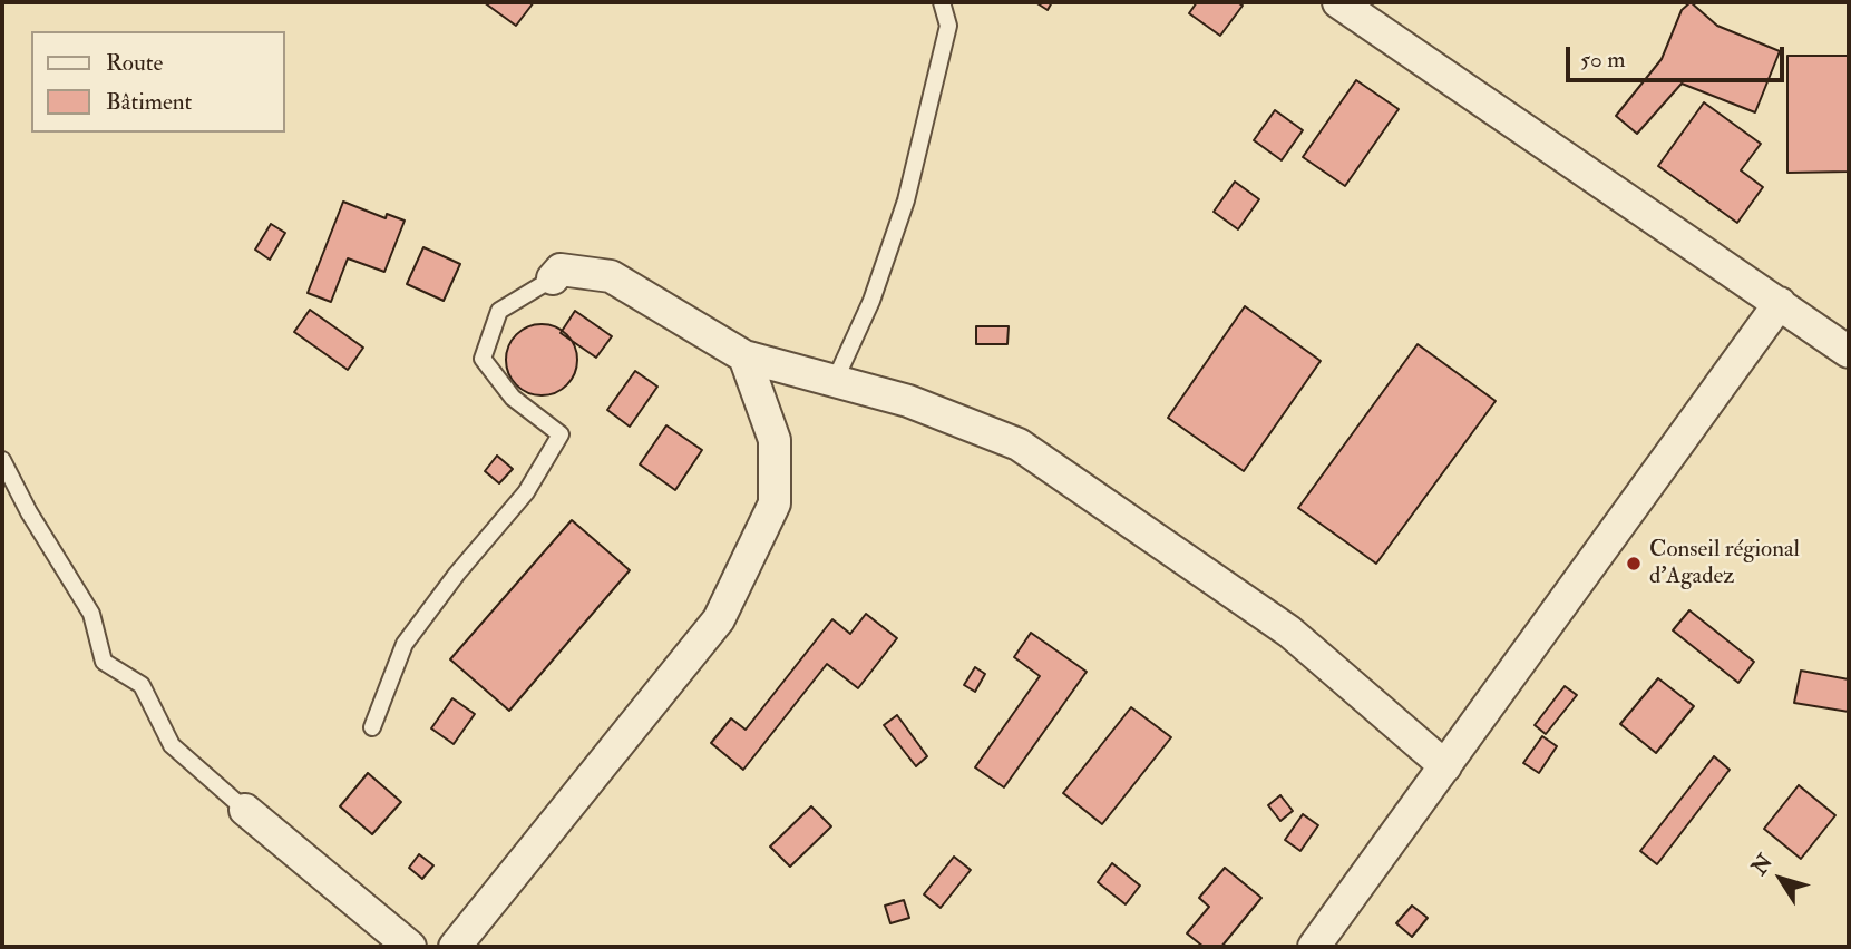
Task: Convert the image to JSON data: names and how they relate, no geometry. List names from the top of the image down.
{
  "places": ["Conseil régional d'Agadez"],
  "legend": ["Route", "Bâtiment"],
  "scale_bar": "50 m",
  "north": "top left"
}
